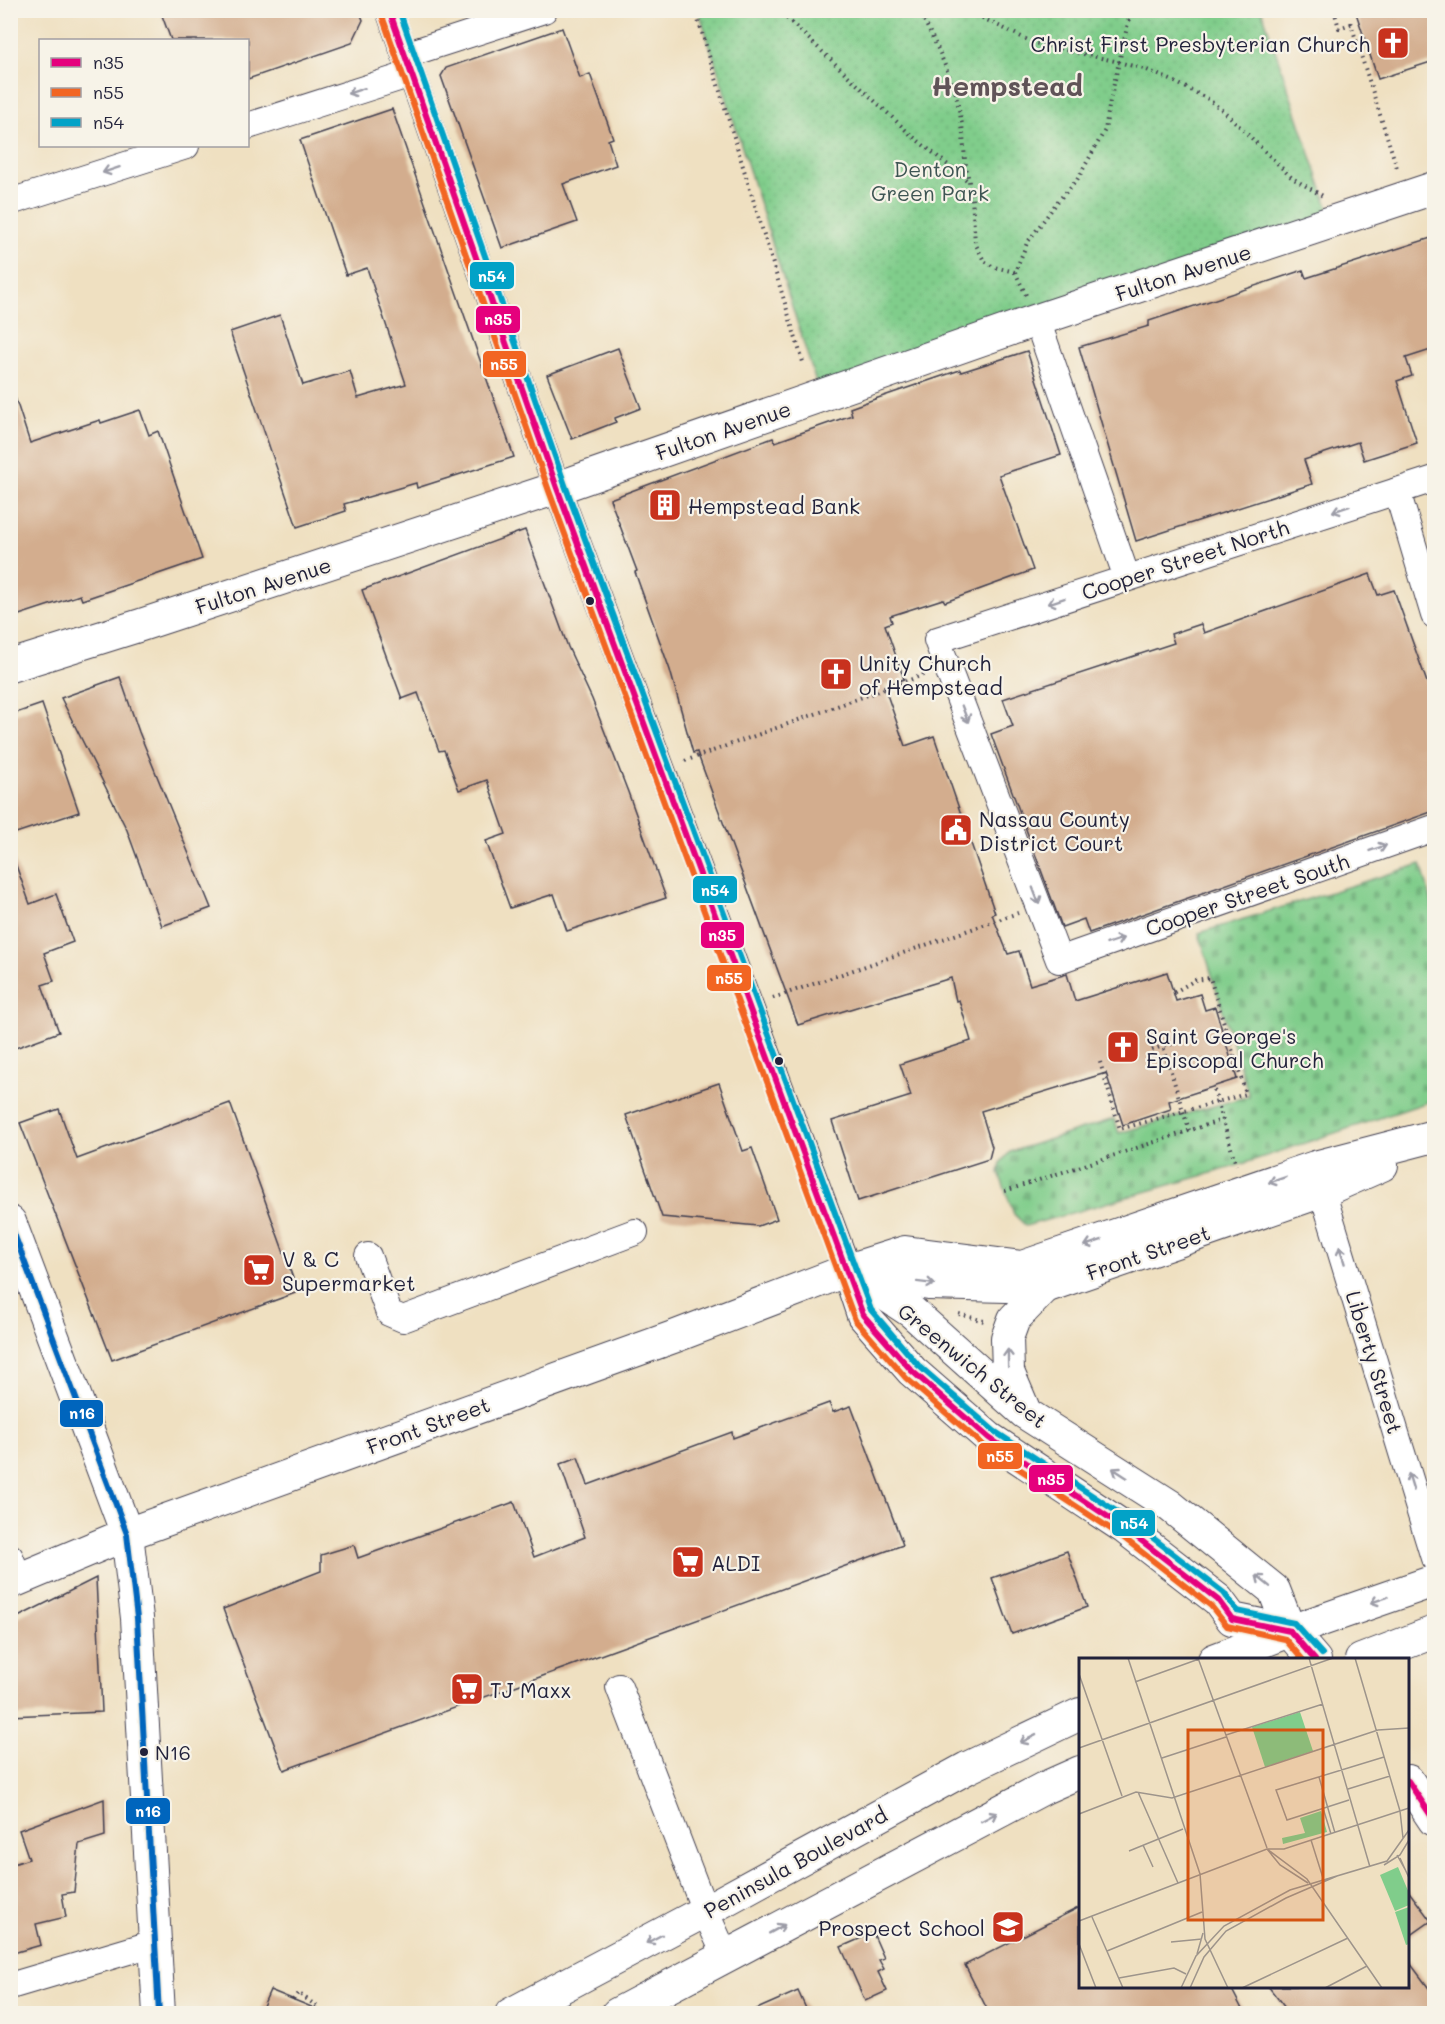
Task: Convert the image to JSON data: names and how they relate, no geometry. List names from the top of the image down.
{
  "streets": {
    "main road": [
      "Fulton Avenue",
      "Front Street",
      "Greenwich Street",
      "Peninsula Boulevard"
    ],
    "street": ["Cooper Street North", "Cooper Street South", "Liberty Street"]
  },
  "crossings": [
    ["Front Street", "Liberty Street"],
    ["Front Street", "Greenwich Street"]
  ],
  "one_way": ["Cooper Street North", "Cooper Street South", "Liberty Street"],
  "districts": ["Hempstead"],
  "parks": ["Denton Green Park"],
  "places": {
    "church": ["Christ First Presbyterian Church", "Unity Church of Hempstead", "Saint George's Episcopal Church"],
    "building": ["Hempstead Bank"],
    "public building": ["Nassau County District Court"],
    "supermarket": ["V & C Supermarket", "ALDI", "TJ Maxx"],
    "other": ["N16"],
    "school or university": ["Prospect School"]
  },
  "lines": [
    "transit line n35",
    "transit line n54",
    "transit line n55",
    "transit line n16"
  ],
  "legend": ["n35", "n55", "n54"]
}
